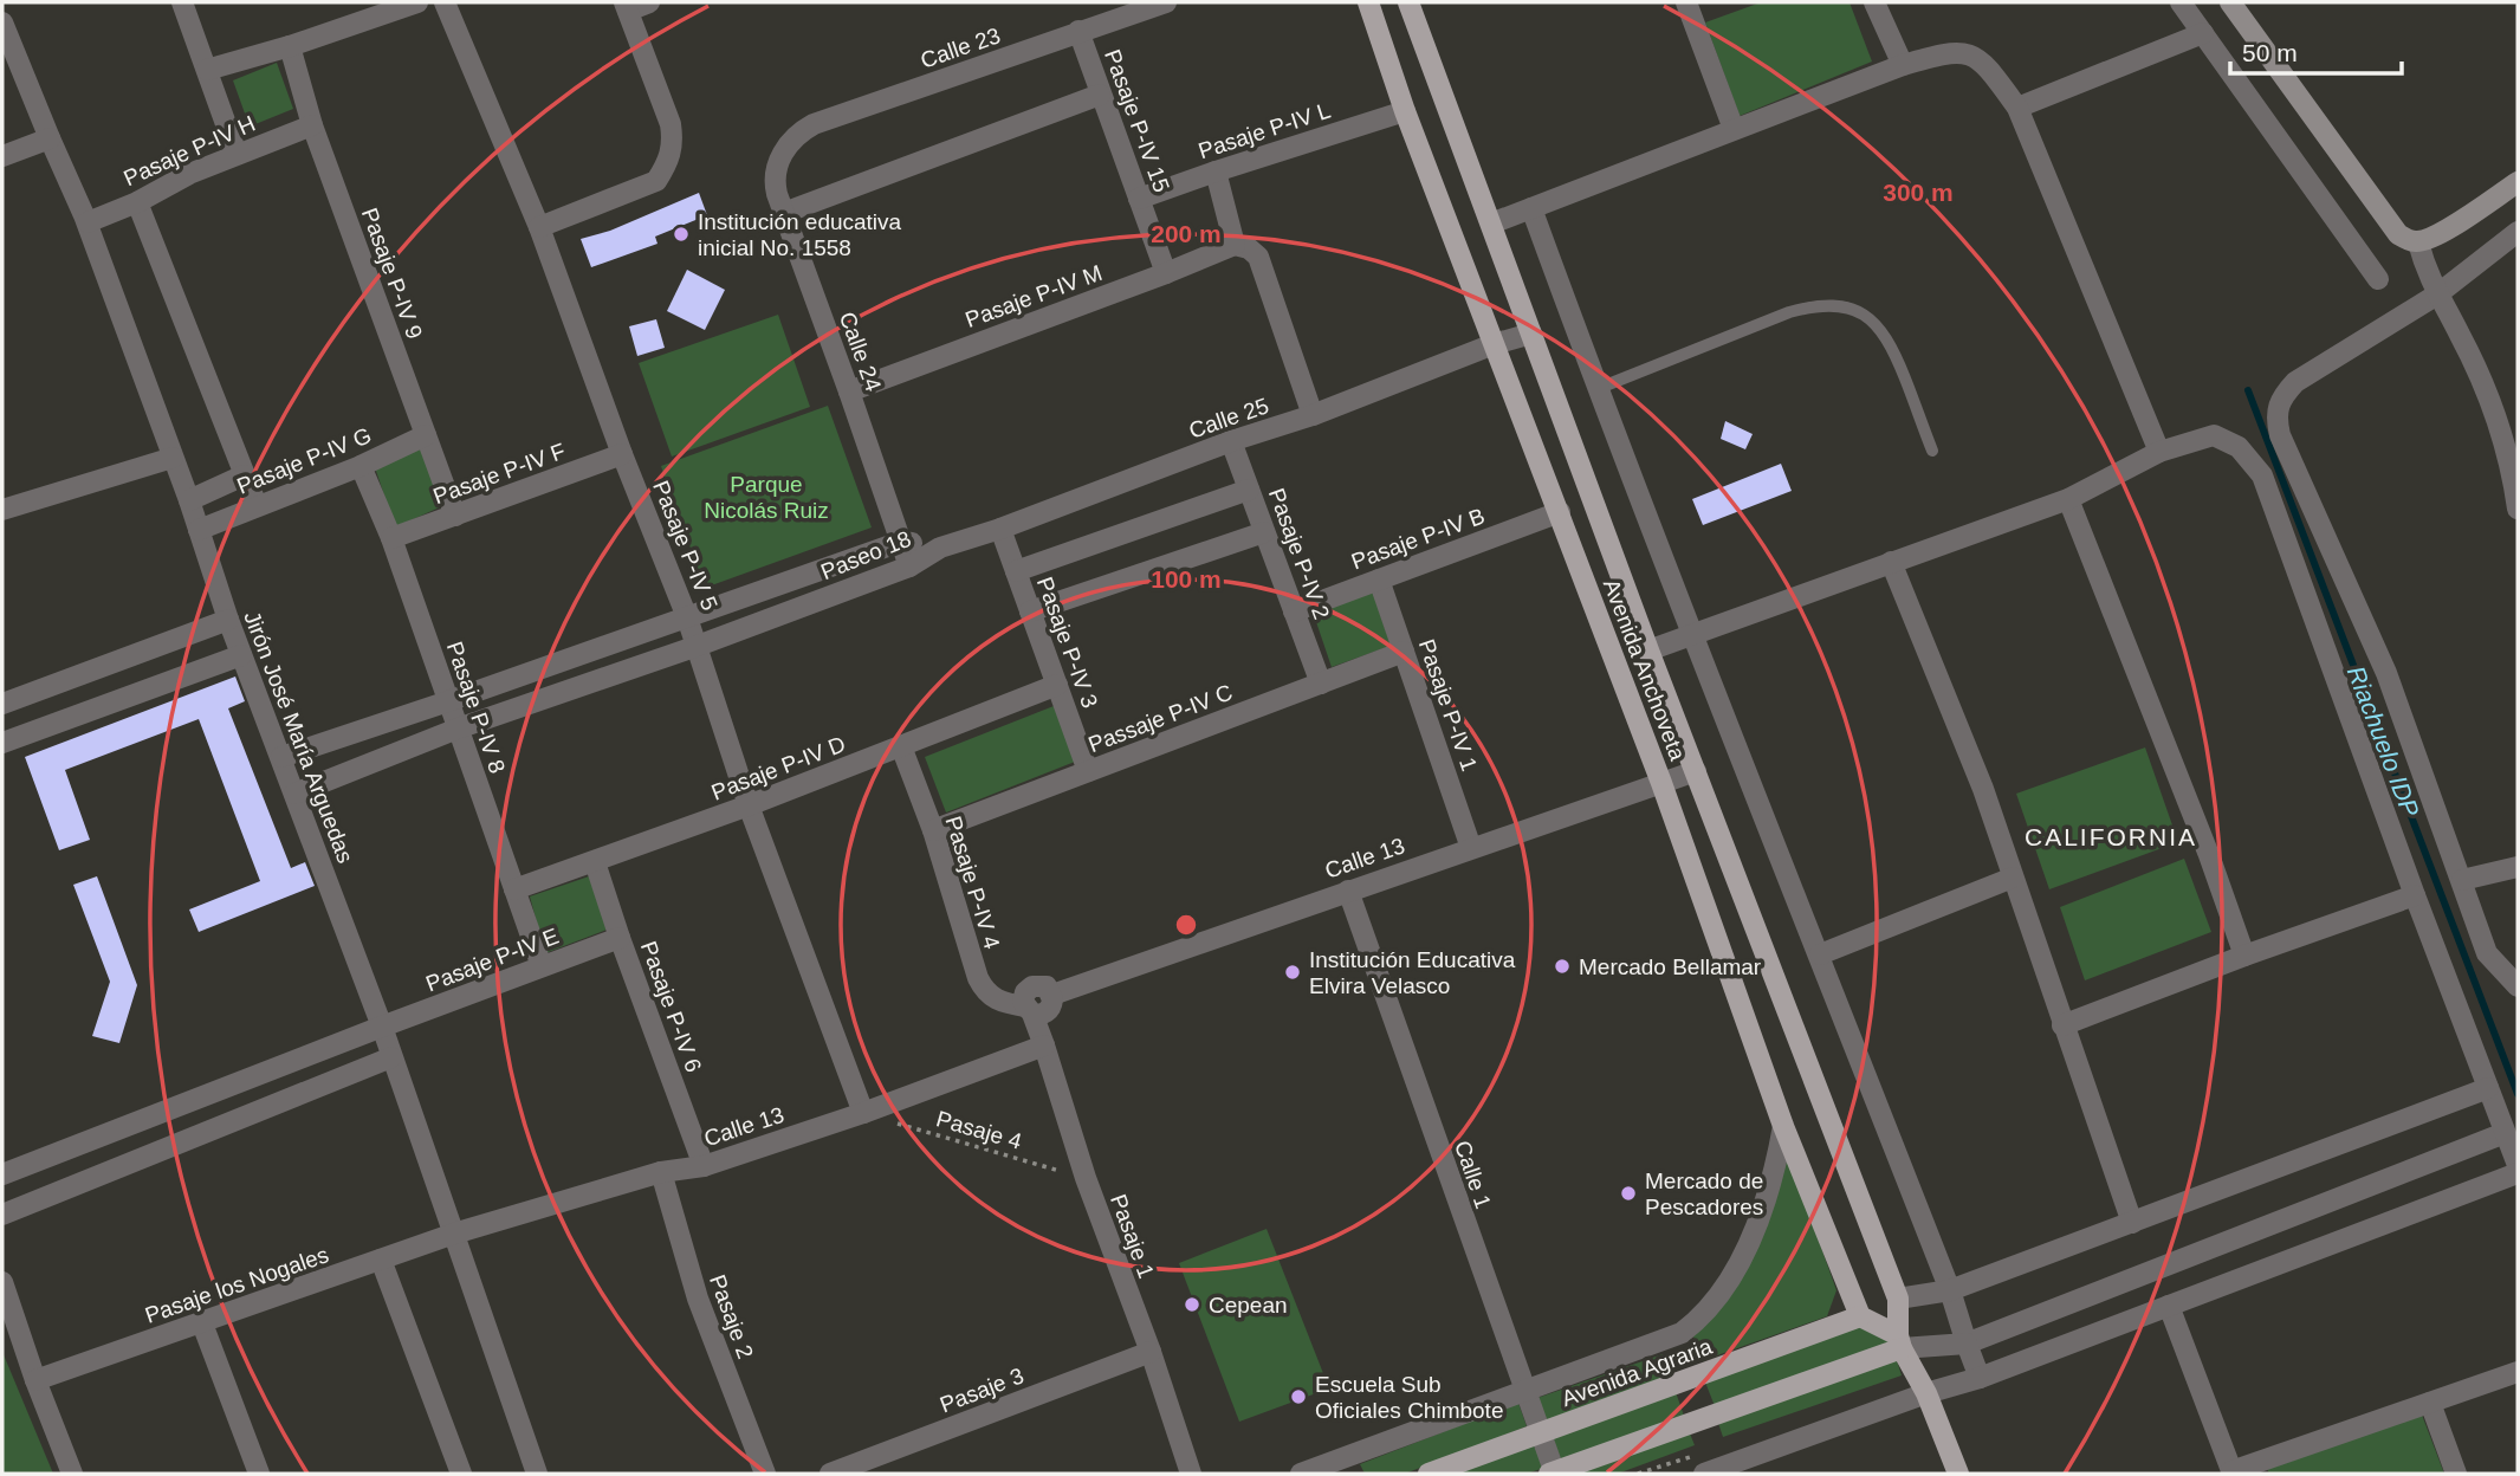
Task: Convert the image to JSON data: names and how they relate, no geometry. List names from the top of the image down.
{
  "streets": {
    "main road": ["Avenida Anchoveta", "Avenida Agraria"],
    "street": [
      "Calle 23",
      "Pasaje P-IV 15",
      "Pasaje P-IV L",
      "Pasaje P-IV H",
      "Pasaje P-IV 9",
      "Pasaje P-IV M",
      "Calle 24",
      "Calle 25",
      "Pasaje P-IV G",
      "Pasaje P-IV F",
      "Pasaje P-IV B",
      "Pasaje P-IV 5",
      "Pasaje P-IV 2",
      "Paseo 18",
      "Pasaje P-IV 3",
      "Pasaje P-IV 1",
      "Pasaje P-IV 8",
      "Passaje P-IV C",
      "Jirón José María Arguedas",
      "Pasaje P-IV D",
      "Calle 13",
      "Pasaje P-IV 4",
      "Pasaje P-IV E",
      "Pasaje P-IV 6",
      "Calle 1",
      "Pasaje 1",
      "Pasaje los Nogales",
      "Pasaje 2",
      "Pasaje 3"
    ],
    "path": ["Pasaje 4"]
  },
  "crossings": [
    ["Calle 23", "Pasaje P-IV 15"],
    ["Calle 23", "Calle 24"],
    ["Pasaje P-IV 15", "Pasaje P-IV L"],
    ["Pasaje P-IV 15", "Pasaje P-IV M"],
    ["Pasaje P-IV L", "Avenida Anchoveta"],
    ["Pasaje P-IV H", "Pasaje P-IV 9"],
    ["Pasaje P-IV H", "Jirón José María Arguedas"],
    ["Pasaje P-IV 9", "Pasaje P-IV G"],
    ["Pasaje P-IV 9", "Pasaje P-IV F"],
    ["Pasaje P-IV M", "Calle 24"],
    ["Calle 24", "Paseo 18"],
    ["Calle 25", "Pasaje P-IV 2"],
    ["Calle 25", "Paseo 18"],
    ["Calle 25", "Pasaje P-IV 3"],
    ["Calle 25", "Avenida Anchoveta"],
    ["Pasaje P-IV G", "Pasaje P-IV 8"],
    ["Pasaje P-IV G", "Jirón José María Arguedas"],
    ["Pasaje P-IV F", "Pasaje P-IV 5"],
    ["Pasaje P-IV F", "Pasaje P-IV 8"],
    ["Pasaje P-IV B", "Pasaje P-IV 2"],
    ["Pasaje P-IV B", "Avenida Anchoveta"],
    ["Pasaje P-IV B", "Pasaje P-IV 1"],
    ["Pasaje P-IV 5", "Paseo 18"],
    ["Pasaje P-IV 5", "Pasaje P-IV D"],
    ["Pasaje P-IV 5", "Calle 13"],
    ["Pasaje P-IV 5", "Pasaje 4"],
    ["Pasaje P-IV 2", "Passaje P-IV C"],
    ["Paseo 18", "Pasaje P-IV 8"],
    ["Paseo 18", "Jirón José María Arguedas"],
    ["Pasaje P-IV 3", "Passaje P-IV C"],
    ["Pasaje P-IV 3", "Pasaje P-IV D"],
    ["Avenida Anchoveta", "Calle 13"],
    ["Avenida Anchoveta", "Avenida Agraria"],
    ["Pasaje P-IV 1", "Passaje P-IV C"],
    ["Pasaje P-IV 1", "Calle 13"],
    ["Pasaje P-IV 8", "Pasaje P-IV D"],
    ["Pasaje P-IV 8", "Pasaje P-IV E"],
    ["Passaje P-IV C", "Pasaje P-IV 4"],
    ["Jirón José María Arguedas", "Calle 13"],
    ["Jirón José María Arguedas", "Pasaje P-IV E"],
    ["Jirón José María Arguedas", "Pasaje los Nogales"],
    ["Pasaje P-IV D", "Pasaje P-IV 4"],
    ["Pasaje P-IV D", "Pasaje P-IV 6"],
    ["Calle 13", "Pasaje P-IV 4"],
    ["Calle 13", "Pasaje P-IV 6"],
    ["Calle 13", "Pasaje 4"],
    ["Calle 13", "Calle 1"],
    ["Calle 13", "Pasaje 1"],
    ["Calle 13", "Pasaje los Nogales"],
    ["Calle 13", "Pasaje 2"],
    ["Pasaje P-IV 4", "Pasaje 1"],
    ["Pasaje P-IV E", "Pasaje P-IV 6"],
    ["Pasaje 4", "Pasaje 1"],
    ["Calle 1", "Avenida Agraria"],
    ["Pasaje 1", "Pasaje 3"]
  ],
  "districts": ["CALIFORNIA"],
  "water": ["Riachuelo IDP"],
  "parks": ["Parque Nicolás Ruiz"],
  "places": [
    "Institución educativa inicial No. 1558",
    "Mercado Bellamar",
    "Institución Educativa Elvira Velasco",
    "Mercado de Pescadores",
    "Cepean",
    "Escuela Sub Oficiales Chimbote"
  ],
  "scale_bar": "50 m",
  "rings": ["300 m", "200 m", "100 m"]
}
